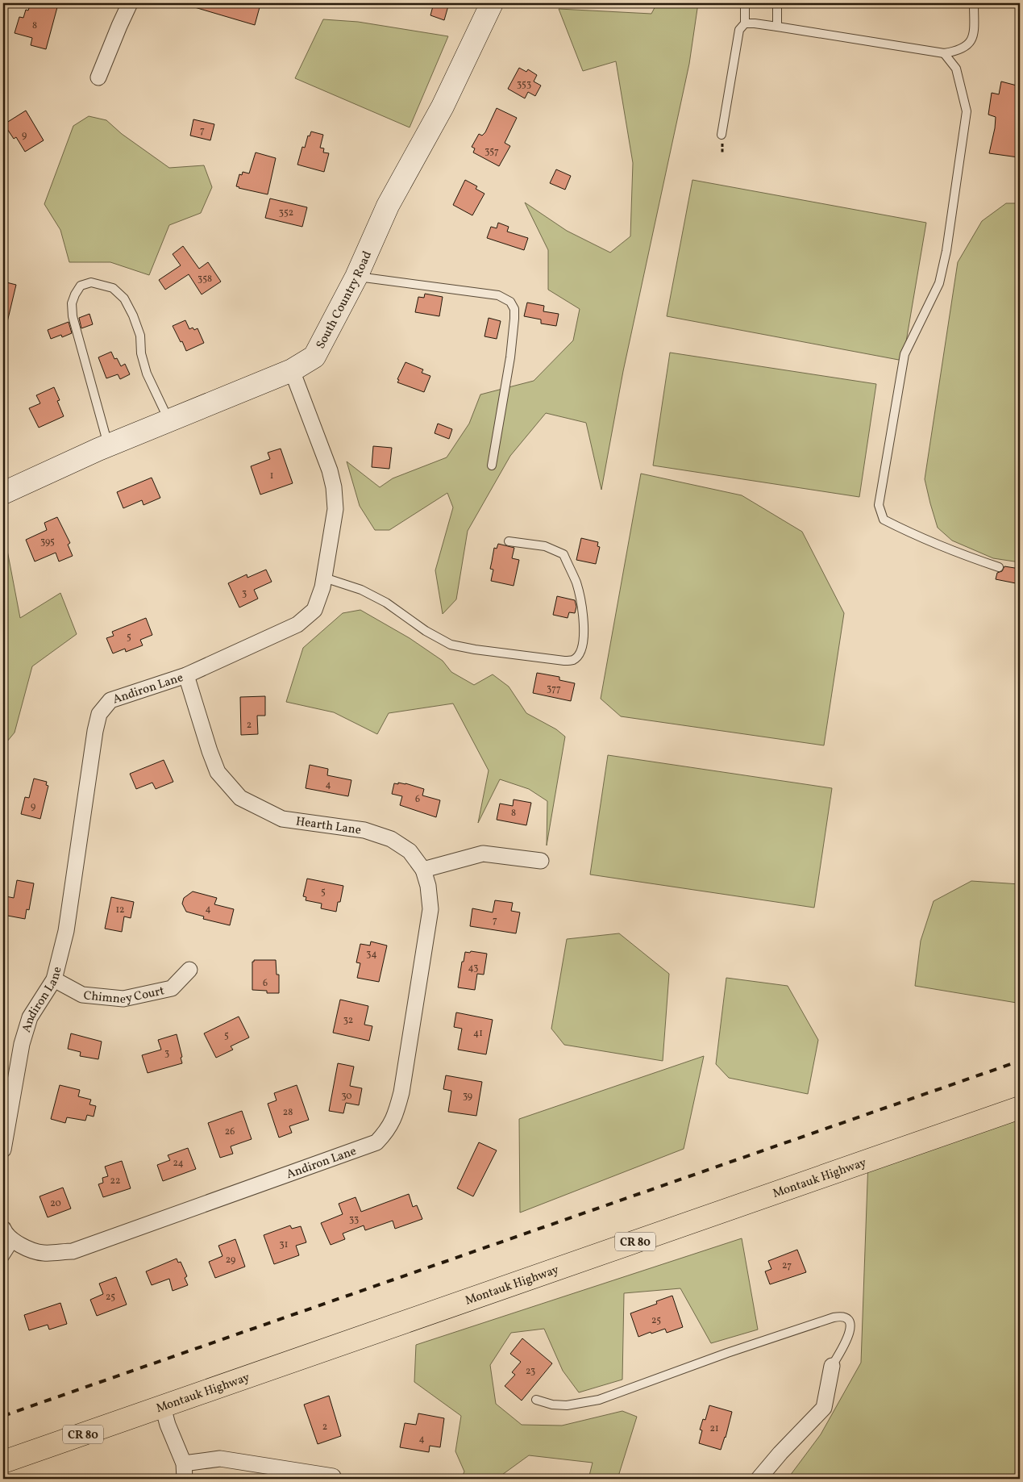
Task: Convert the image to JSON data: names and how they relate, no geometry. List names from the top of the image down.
{
  "streets": {
    "main road": ["South Country Road", "Montauk Highway", "CR 80"],
    "street": ["Andiron Lane", "Hearth Lane", "Chimney Court"]
  },
  "crossings": [
    ["South Country Road", "Andiron Lane"],
    ["Andiron Lane", "Hearth Lane"],
    ["Andiron Lane", "Chimney Court"]
  ],
  "house_numbers": [
    "8",
    "353",
    "7",
    "9",
    "357",
    "352",
    "358",
    "1",
    "395",
    "3",
    "5",
    "377",
    "2",
    "4",
    "6",
    "9",
    "8",
    "5",
    "4",
    "12",
    "7",
    "34",
    "43",
    "6",
    "32",
    "41",
    "5",
    "3",
    "30",
    "39",
    "28",
    "26",
    "24",
    "22",
    "20",
    "33",
    "31",
    "29",
    "27",
    "25",
    "25",
    "23",
    "2",
    "21",
    "4"
  ]
}
